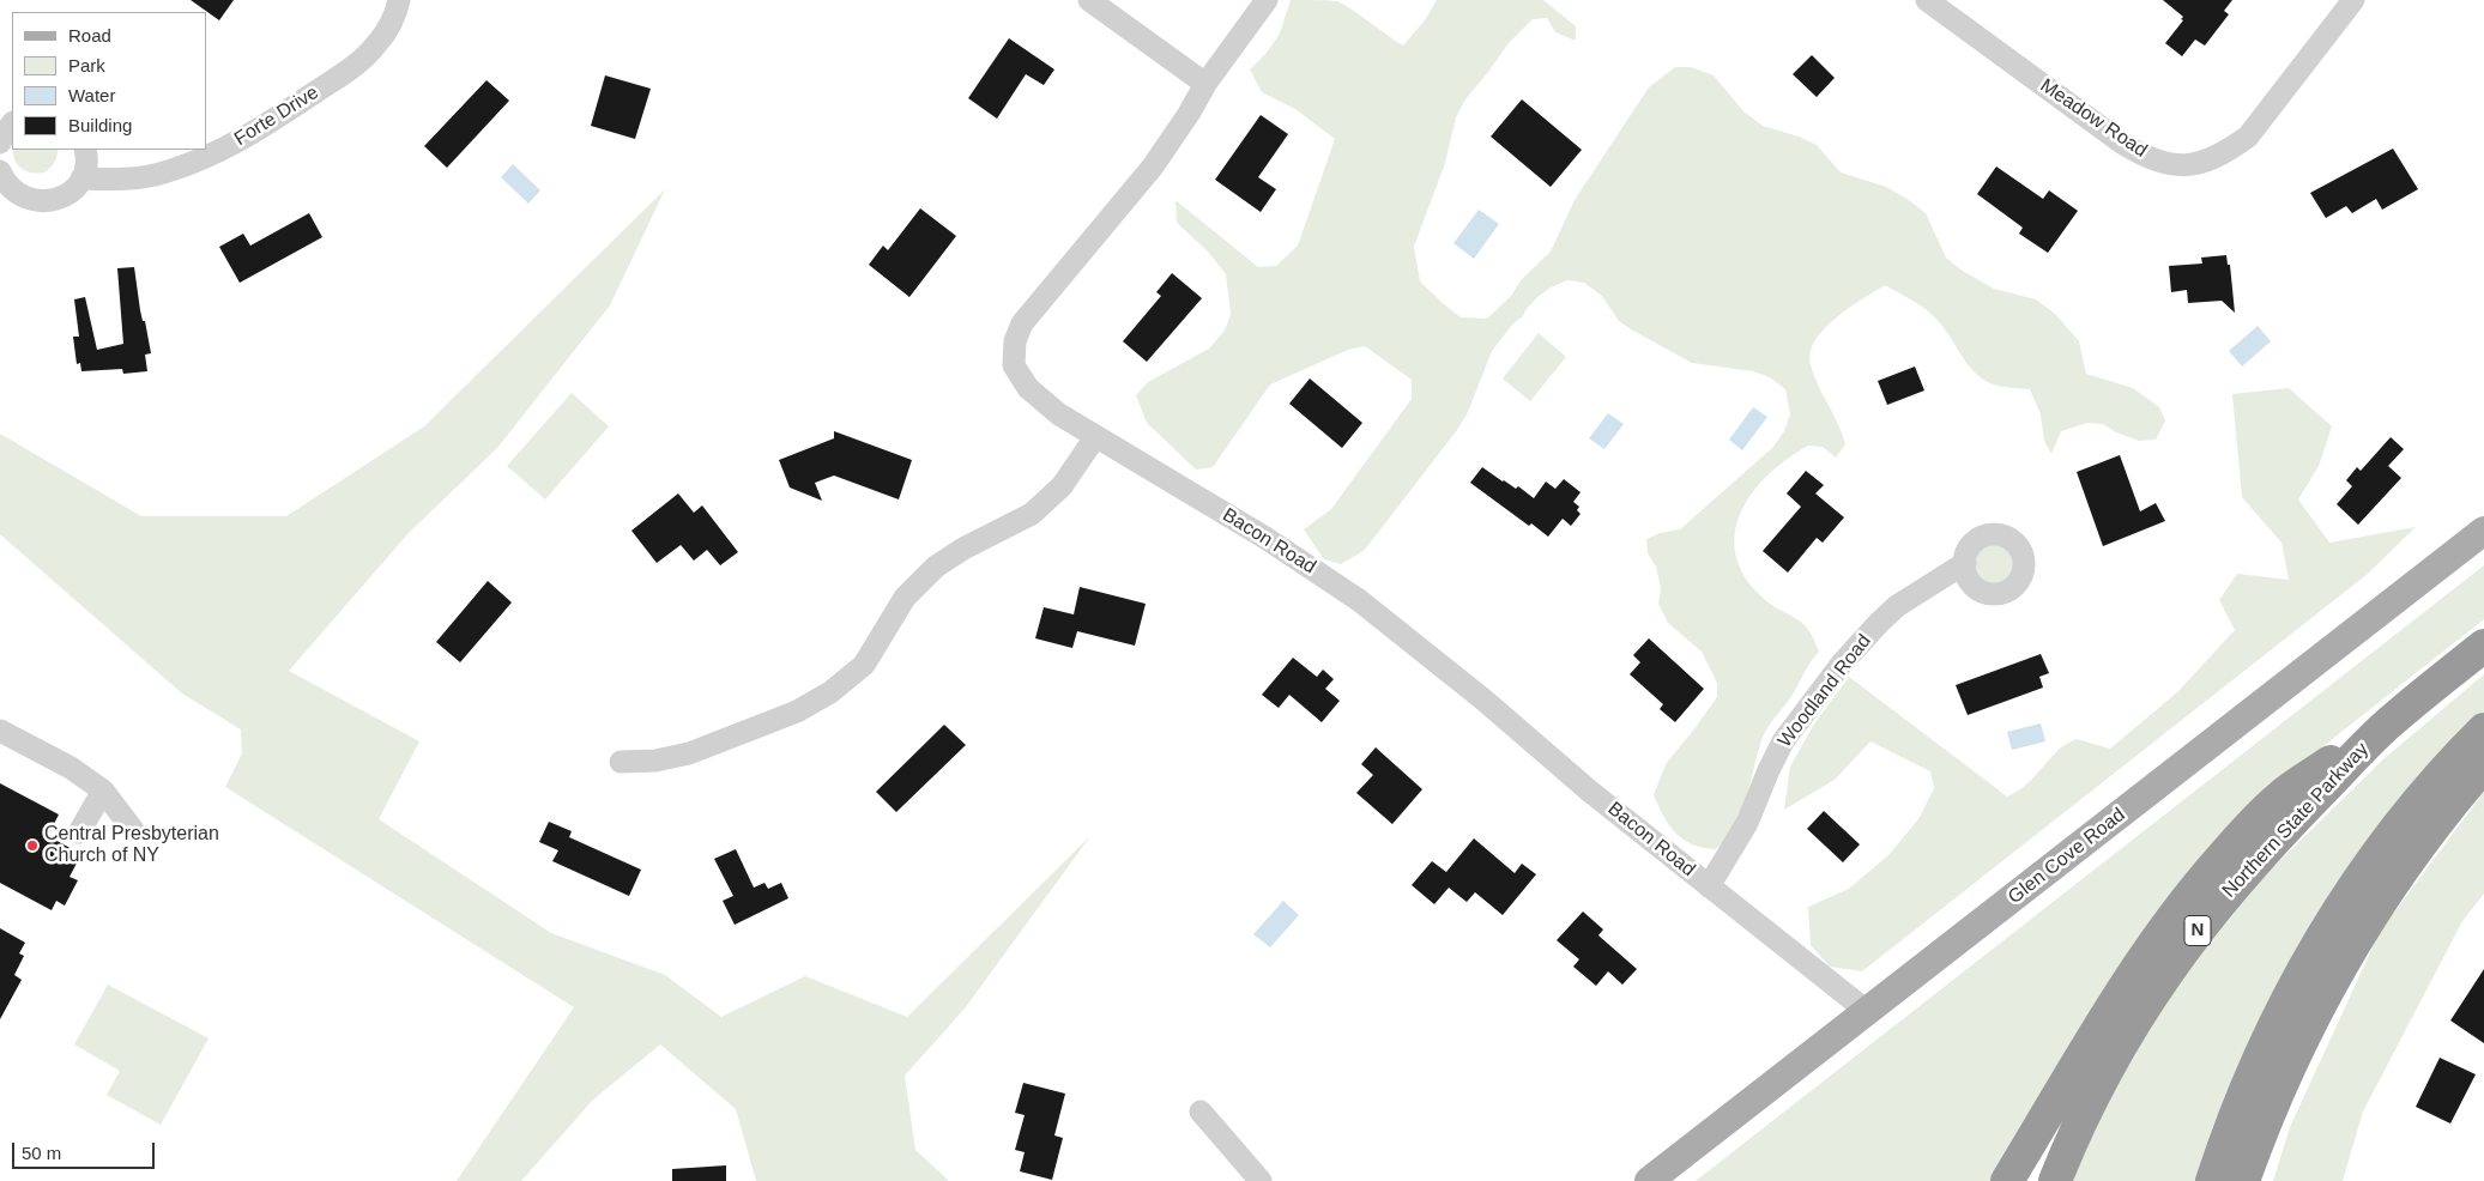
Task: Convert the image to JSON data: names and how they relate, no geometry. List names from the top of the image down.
{
  "streets": {
    "highway": ["Northern State Parkway", "N"],
    "main road": ["Glen Cove Road"],
    "street": [
      "Forte Drive",
      "Meadow Road",
      "Bacon Road",
      "Woodland Road"
    ]
  },
  "crossings": [
    ["Bacon Road", "Woodland Road"],
    ["Bacon Road", "Glen Cove Road"]
  ],
  "places": ["Central Presbyterian Church of NY"],
  "legend": [
    "Road",
    "Park",
    "Water",
    "Building"
  ],
  "scale_bar": "50 m"
}
